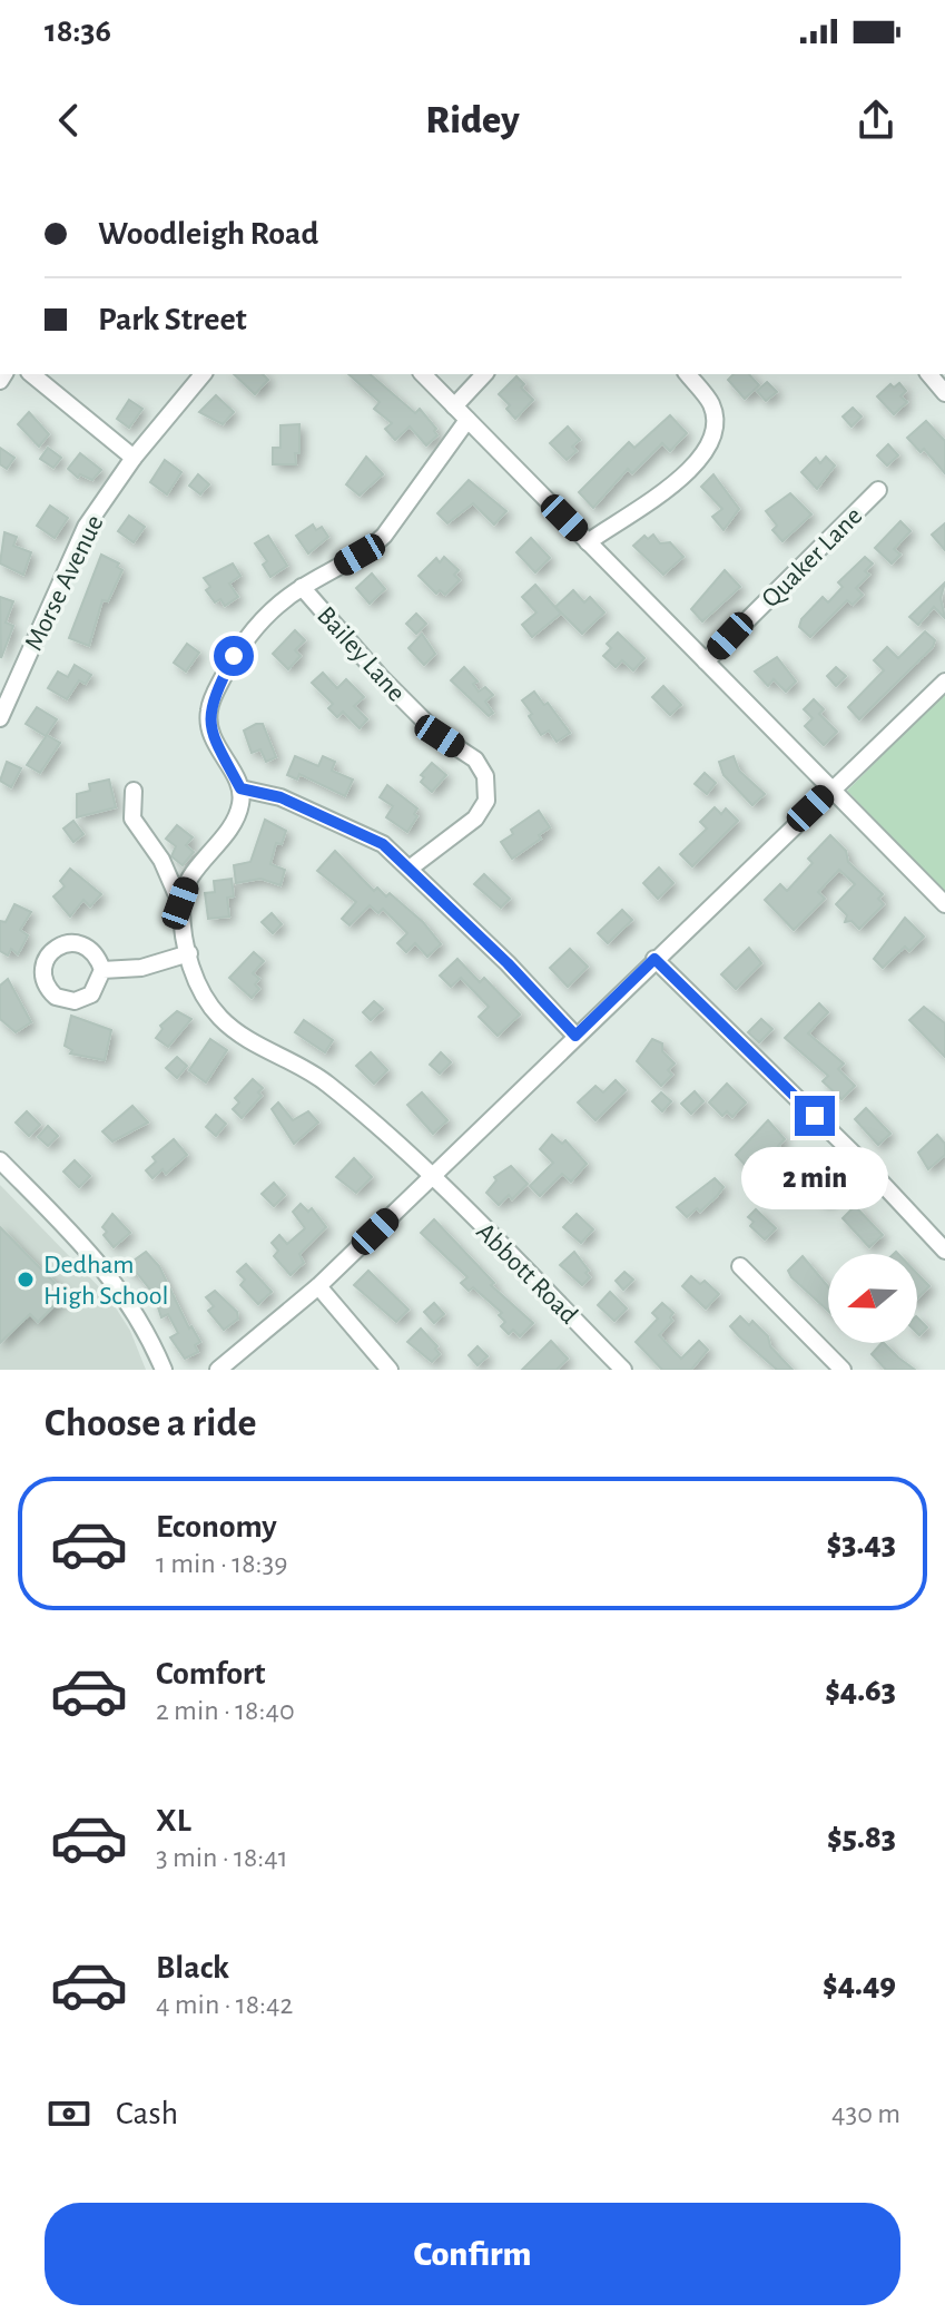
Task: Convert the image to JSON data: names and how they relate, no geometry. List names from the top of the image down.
{
  "streets": {
    "street": [
      "Quaker Lane",
      "Morse Avenue",
      "Bailey Lane",
      "Abbott Road"
    ]
  },
  "places": ["Dedham High School"],
  "north": "left",
  "page": {
    "status": "18:36",
    "header": "Ridey",
    "banner": ["Woodleigh Road", "Park Street"],
    "bubble": "2 min",
    "heading": "Choose a ride",
    "list": [
      {
        "name": "Economy",
        "note": "1 min · 18:39",
        "value": "$3.43"
      },
      {
        "name": "Comfort",
        "note": "2 min · 18:40",
        "value": "$4.63"
      },
      {
        "name": "XL",
        "note": "3 min · 18:41",
        "value": "$5.83"
      },
      {
        "name": "Black",
        "note": "4 min · 18:42",
        "value": "$4.49"
      }
    ],
    "pay": ["Cash", "430 m"],
    "buttons": "Confirm"
  }
}
